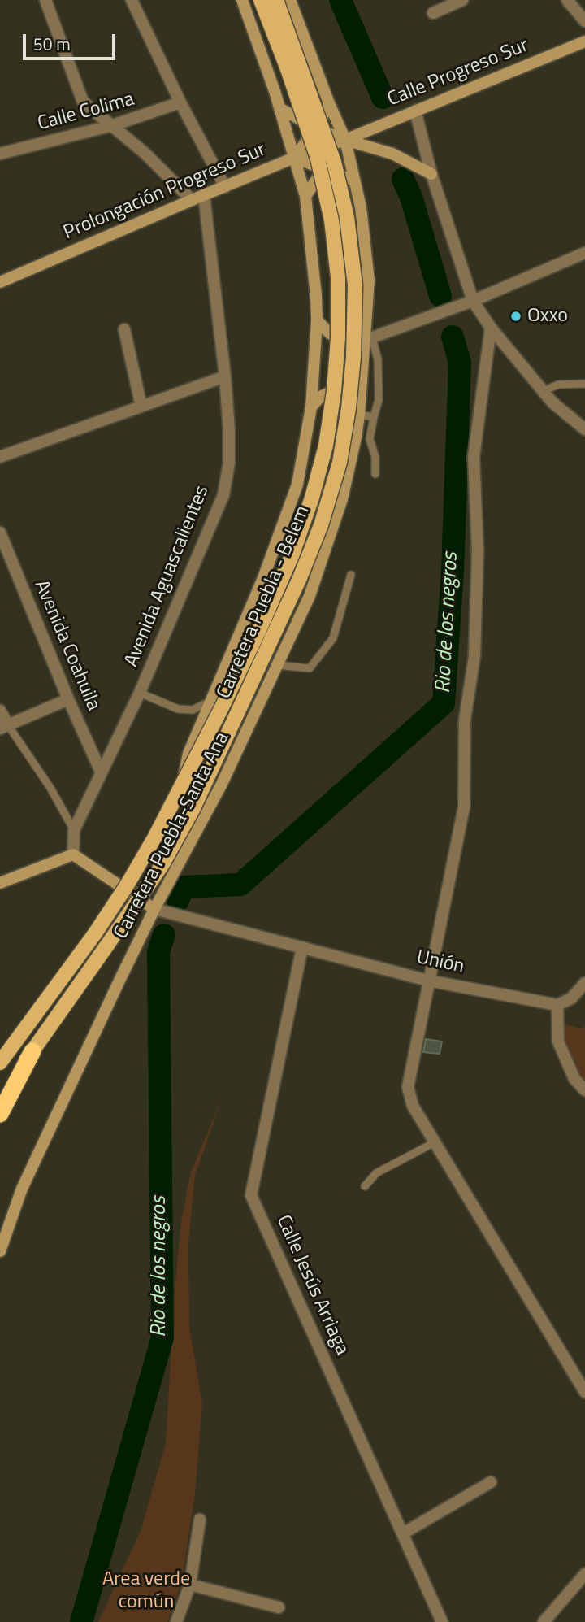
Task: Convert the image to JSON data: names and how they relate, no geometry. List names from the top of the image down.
{
  "streets": {
    "main road": ["Carretera Puebla - Belem"],
    "street": [
      "Calle Progreso Sur",
      "Calle Colima",
      "Prolongación Progreso Sur",
      "Avenida Aguascalientes",
      "Avenida Coahuila",
      "Carretera Puebla-Santa Ana",
      "Unión",
      "Calle Jesús Arriaga"
    ]
  },
  "crossings": [
    ["Calle Progreso Sur", "Prolongación Progreso Sur"],
    ["Calle Progreso Sur", "Carretera Puebla-Santa Ana"],
    ["Prolongación Progreso Sur", "Avenida Aguascalientes"],
    ["Prolongación Progreso Sur", "Carretera Puebla - Belem"],
    ["Prolongación Progreso Sur", "Carretera Puebla-Santa Ana"],
    ["Avenida Aguascalientes", "Avenida Coahuila"],
    ["Carretera Puebla-Santa Ana", "Unión"],
    ["Unión", "Calle Jesús Arriaga"]
  ],
  "water": ["Rio de los negros"],
  "parks": ["Area verde común"],
  "places": ["Oxxo"],
  "scale_bar": "50 m"
}
